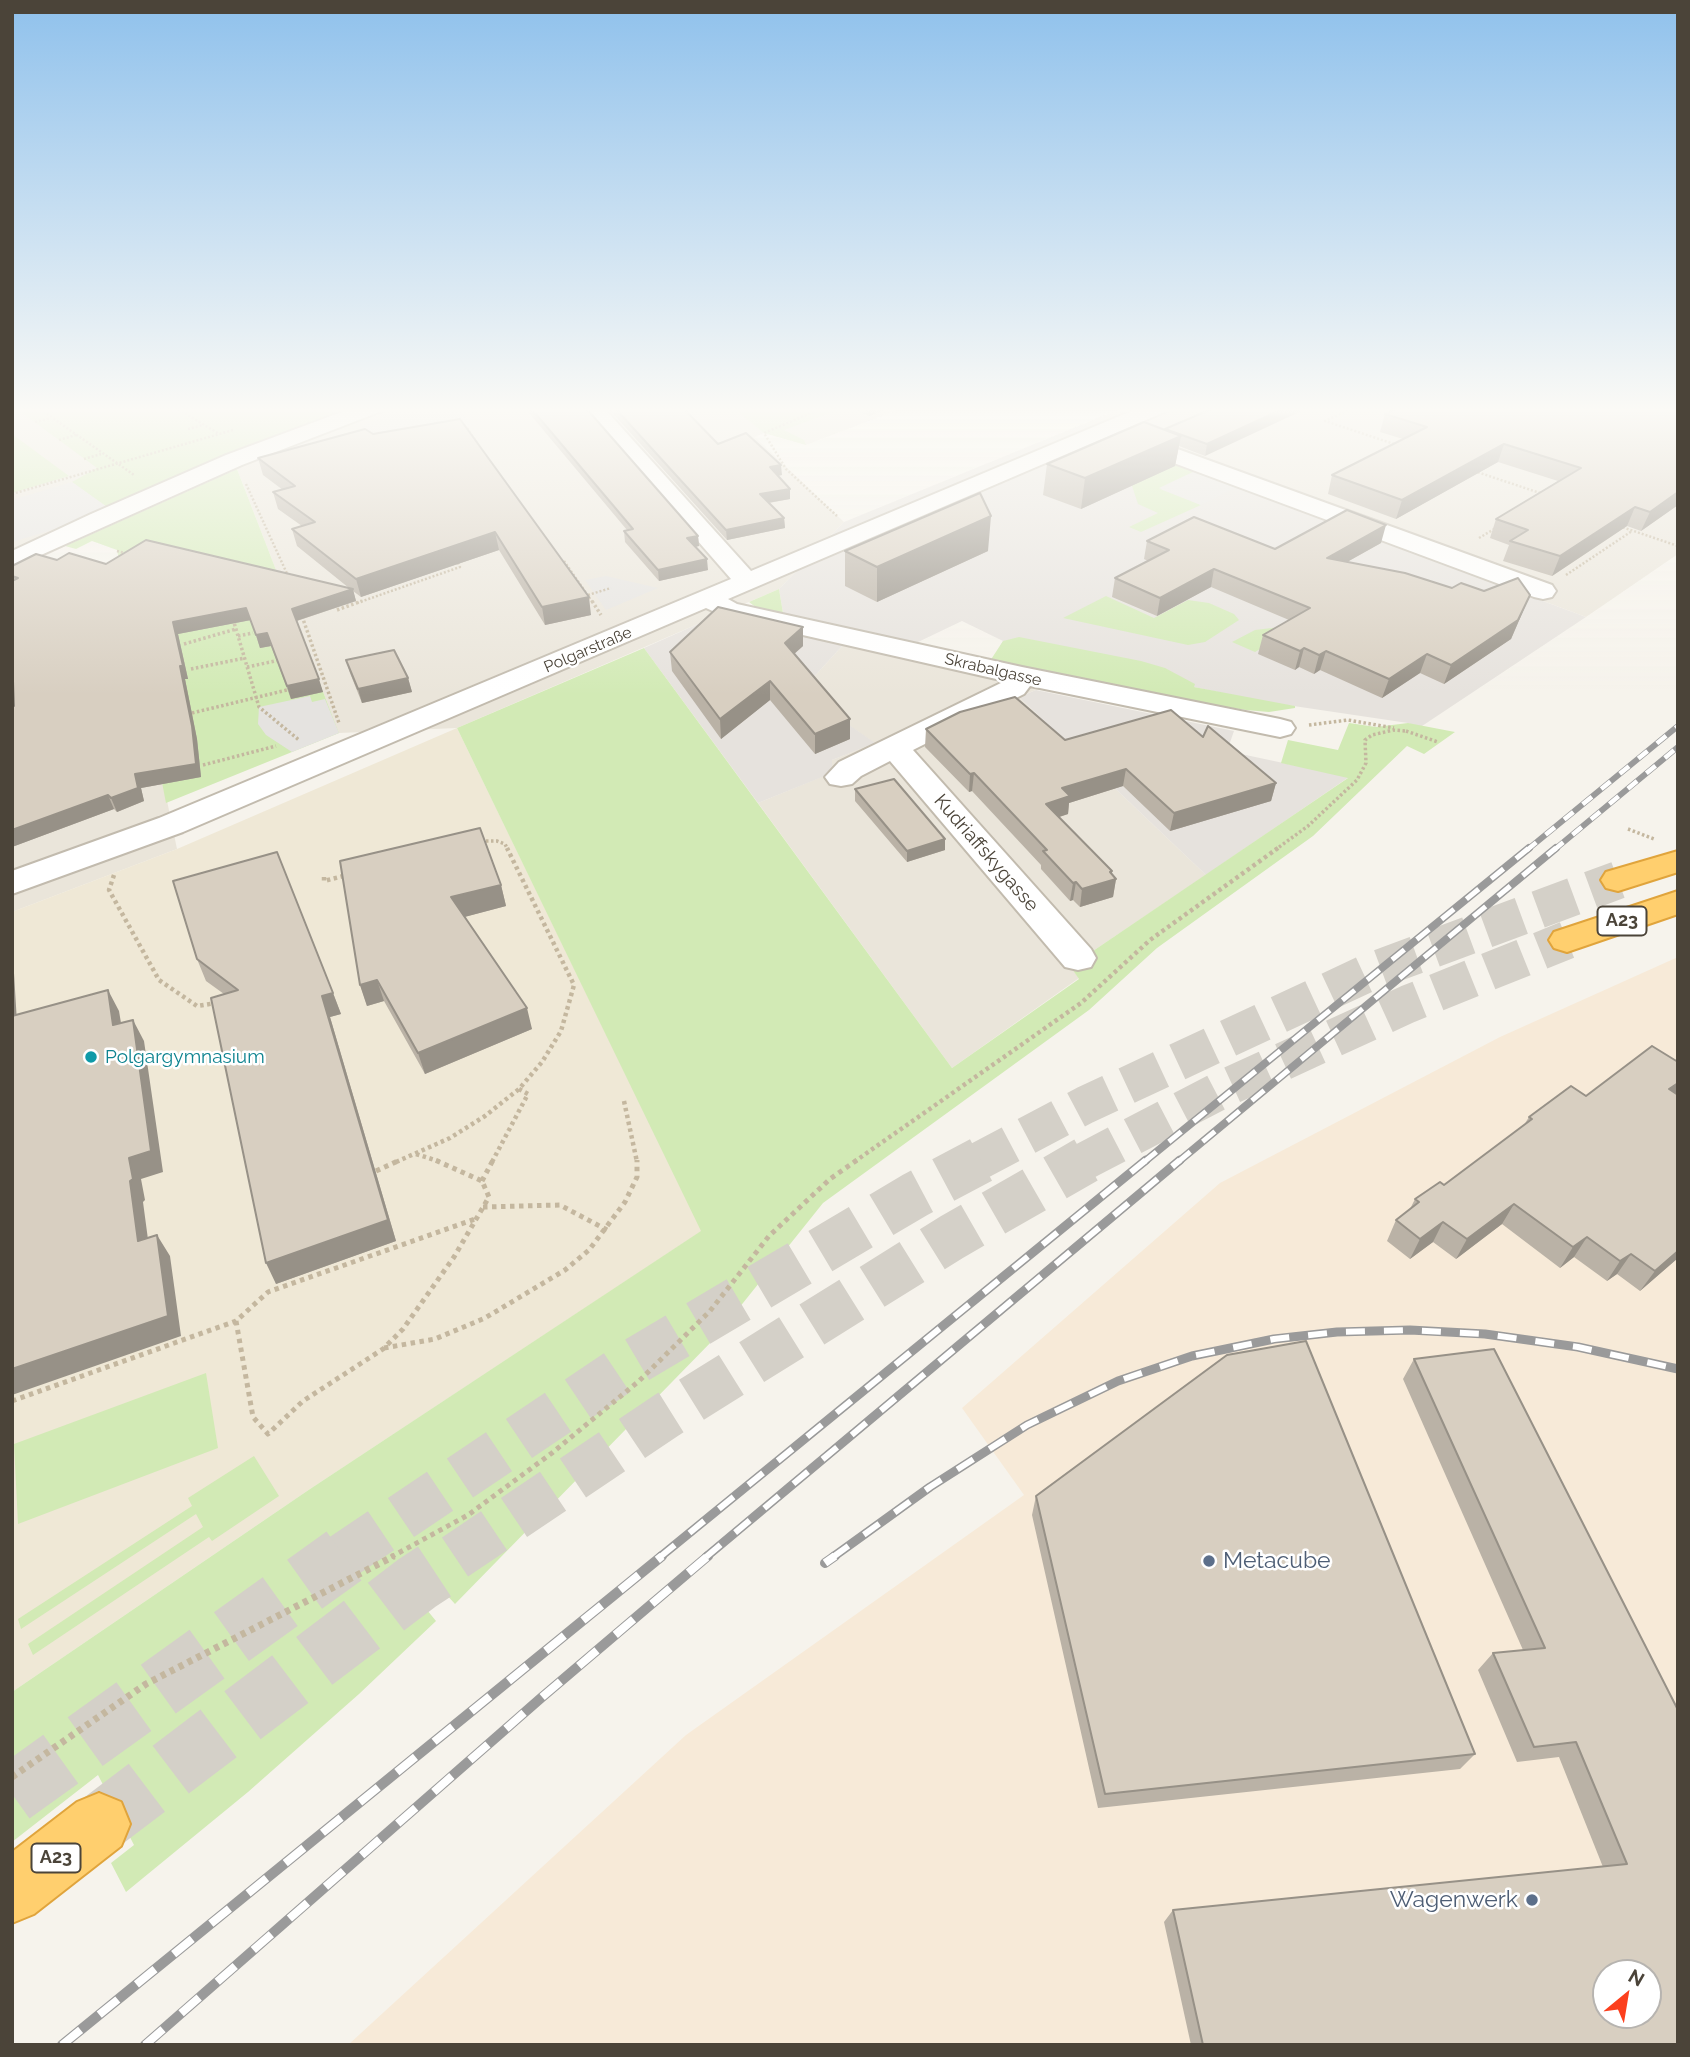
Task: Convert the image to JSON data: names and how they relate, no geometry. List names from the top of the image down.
{
  "streets": {
    "highway": ["A23"],
    "street": ["Polgarstraße", "Skrabalgasse", "Kudriaffskygasse"]
  },
  "crossings": [
    ["Polgarstraße", "Skrabalgasse"]
  ],
  "places": ["Polgargymnasium", "Metacube", "Wagenwerk"],
  "north": "top right"
}
